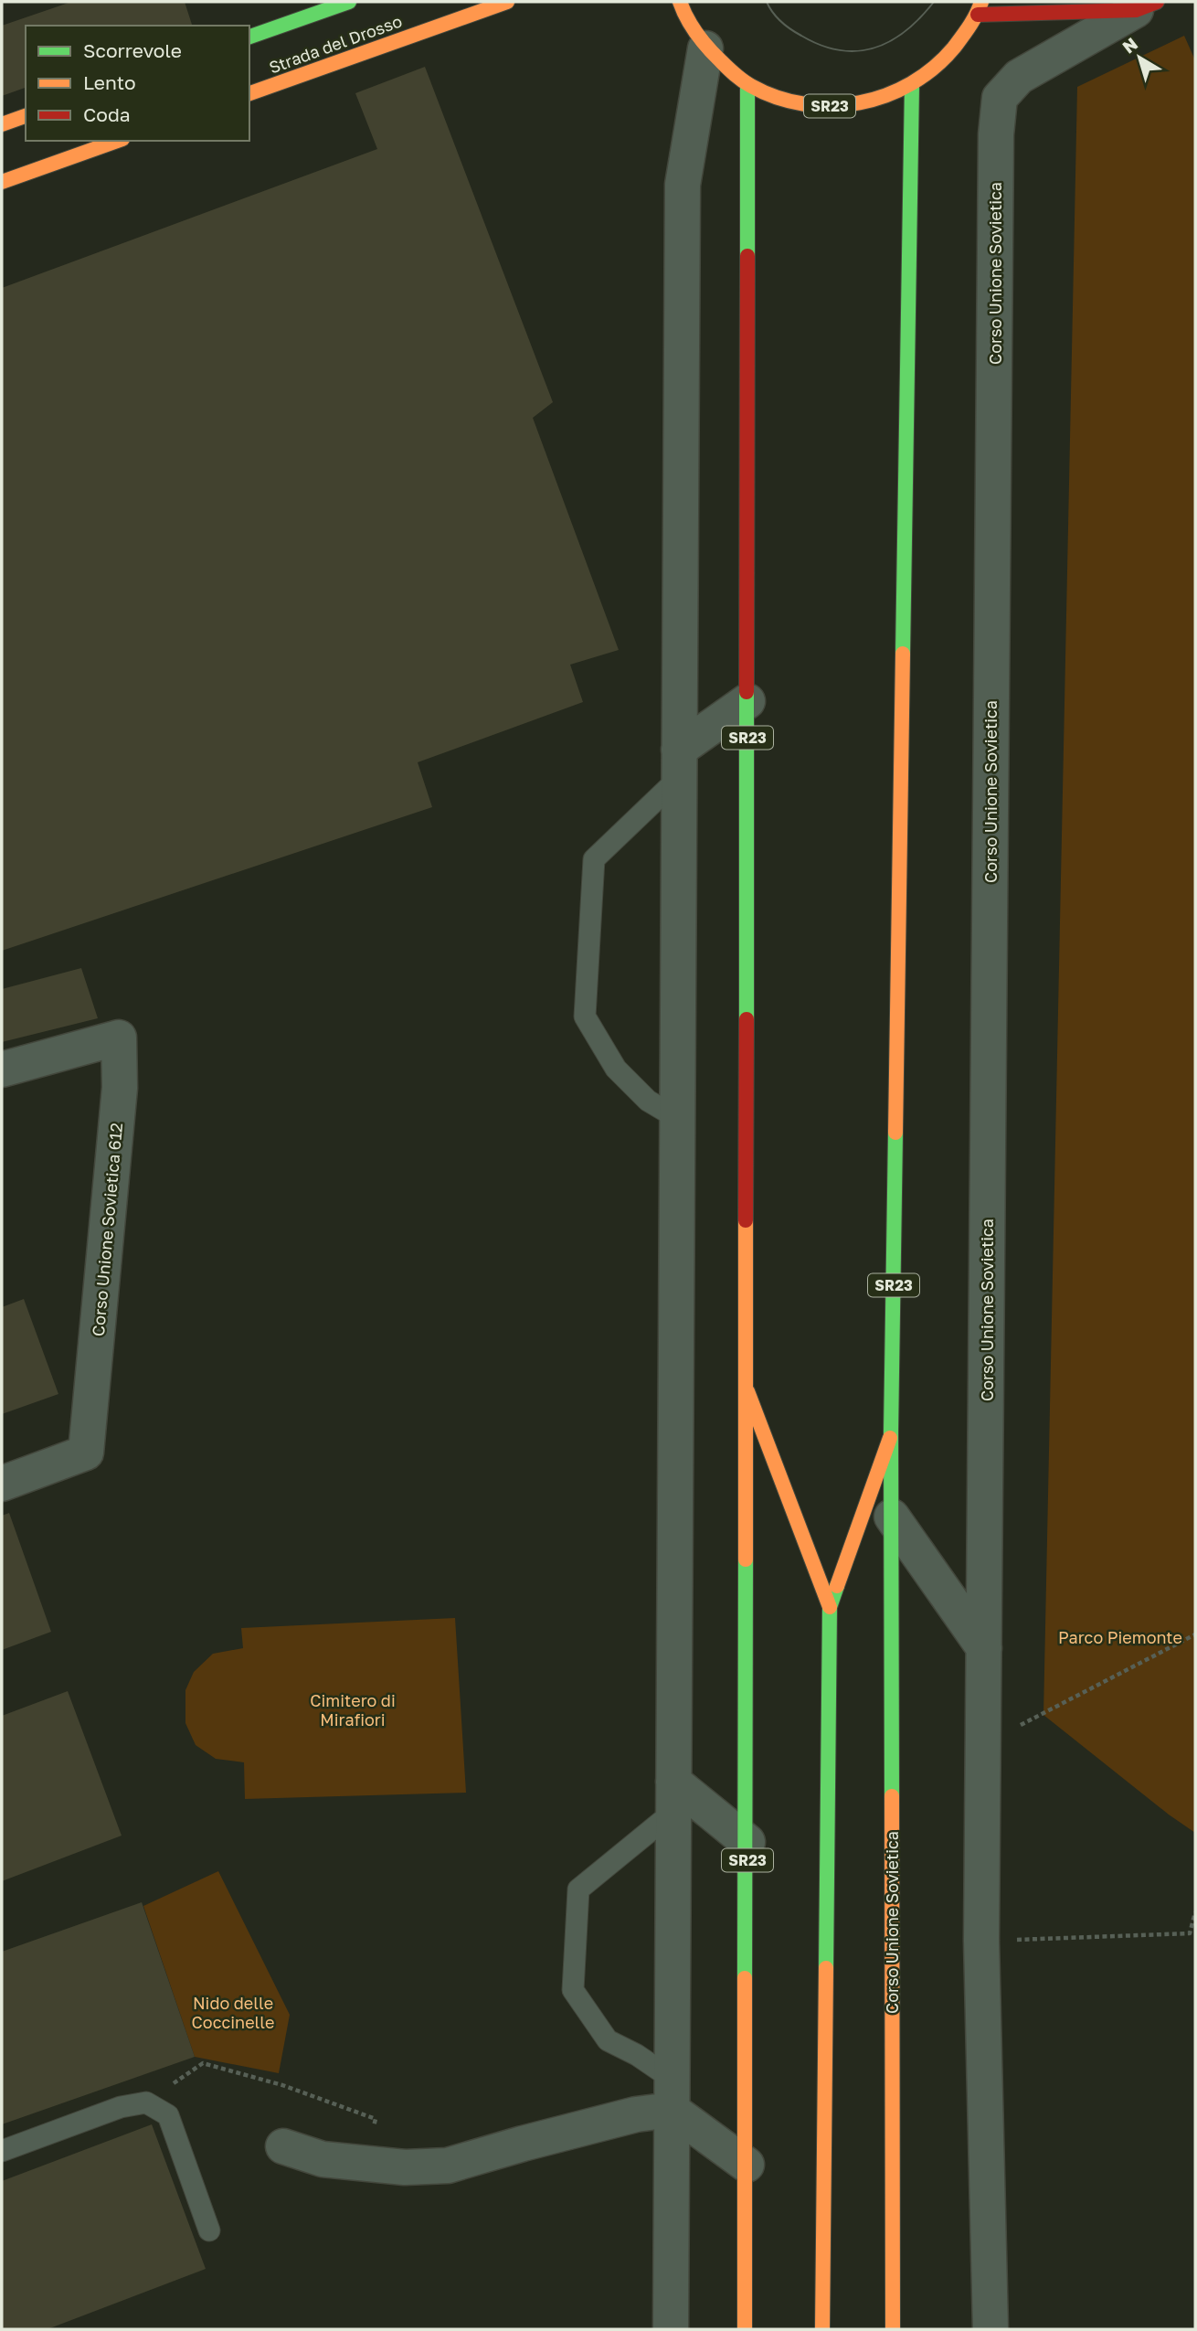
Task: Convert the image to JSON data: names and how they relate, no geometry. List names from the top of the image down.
{
  "streets": {
    "main road": ["Strada del Drosso", "SR23", "Corso Unione Sovietica"],
    "street": ["Corso Unione Sovietica 612"]
  },
  "crossings": [
    ["SR23", "Corso Unione Sovietica"]
  ],
  "parks": ["Parco Piemonte", "Cimitero di Mirafiori", "Nido delle Coccinelle"],
  "legend": ["Scorrevole", "Lento", "Coda"],
  "north": "top left"
}
